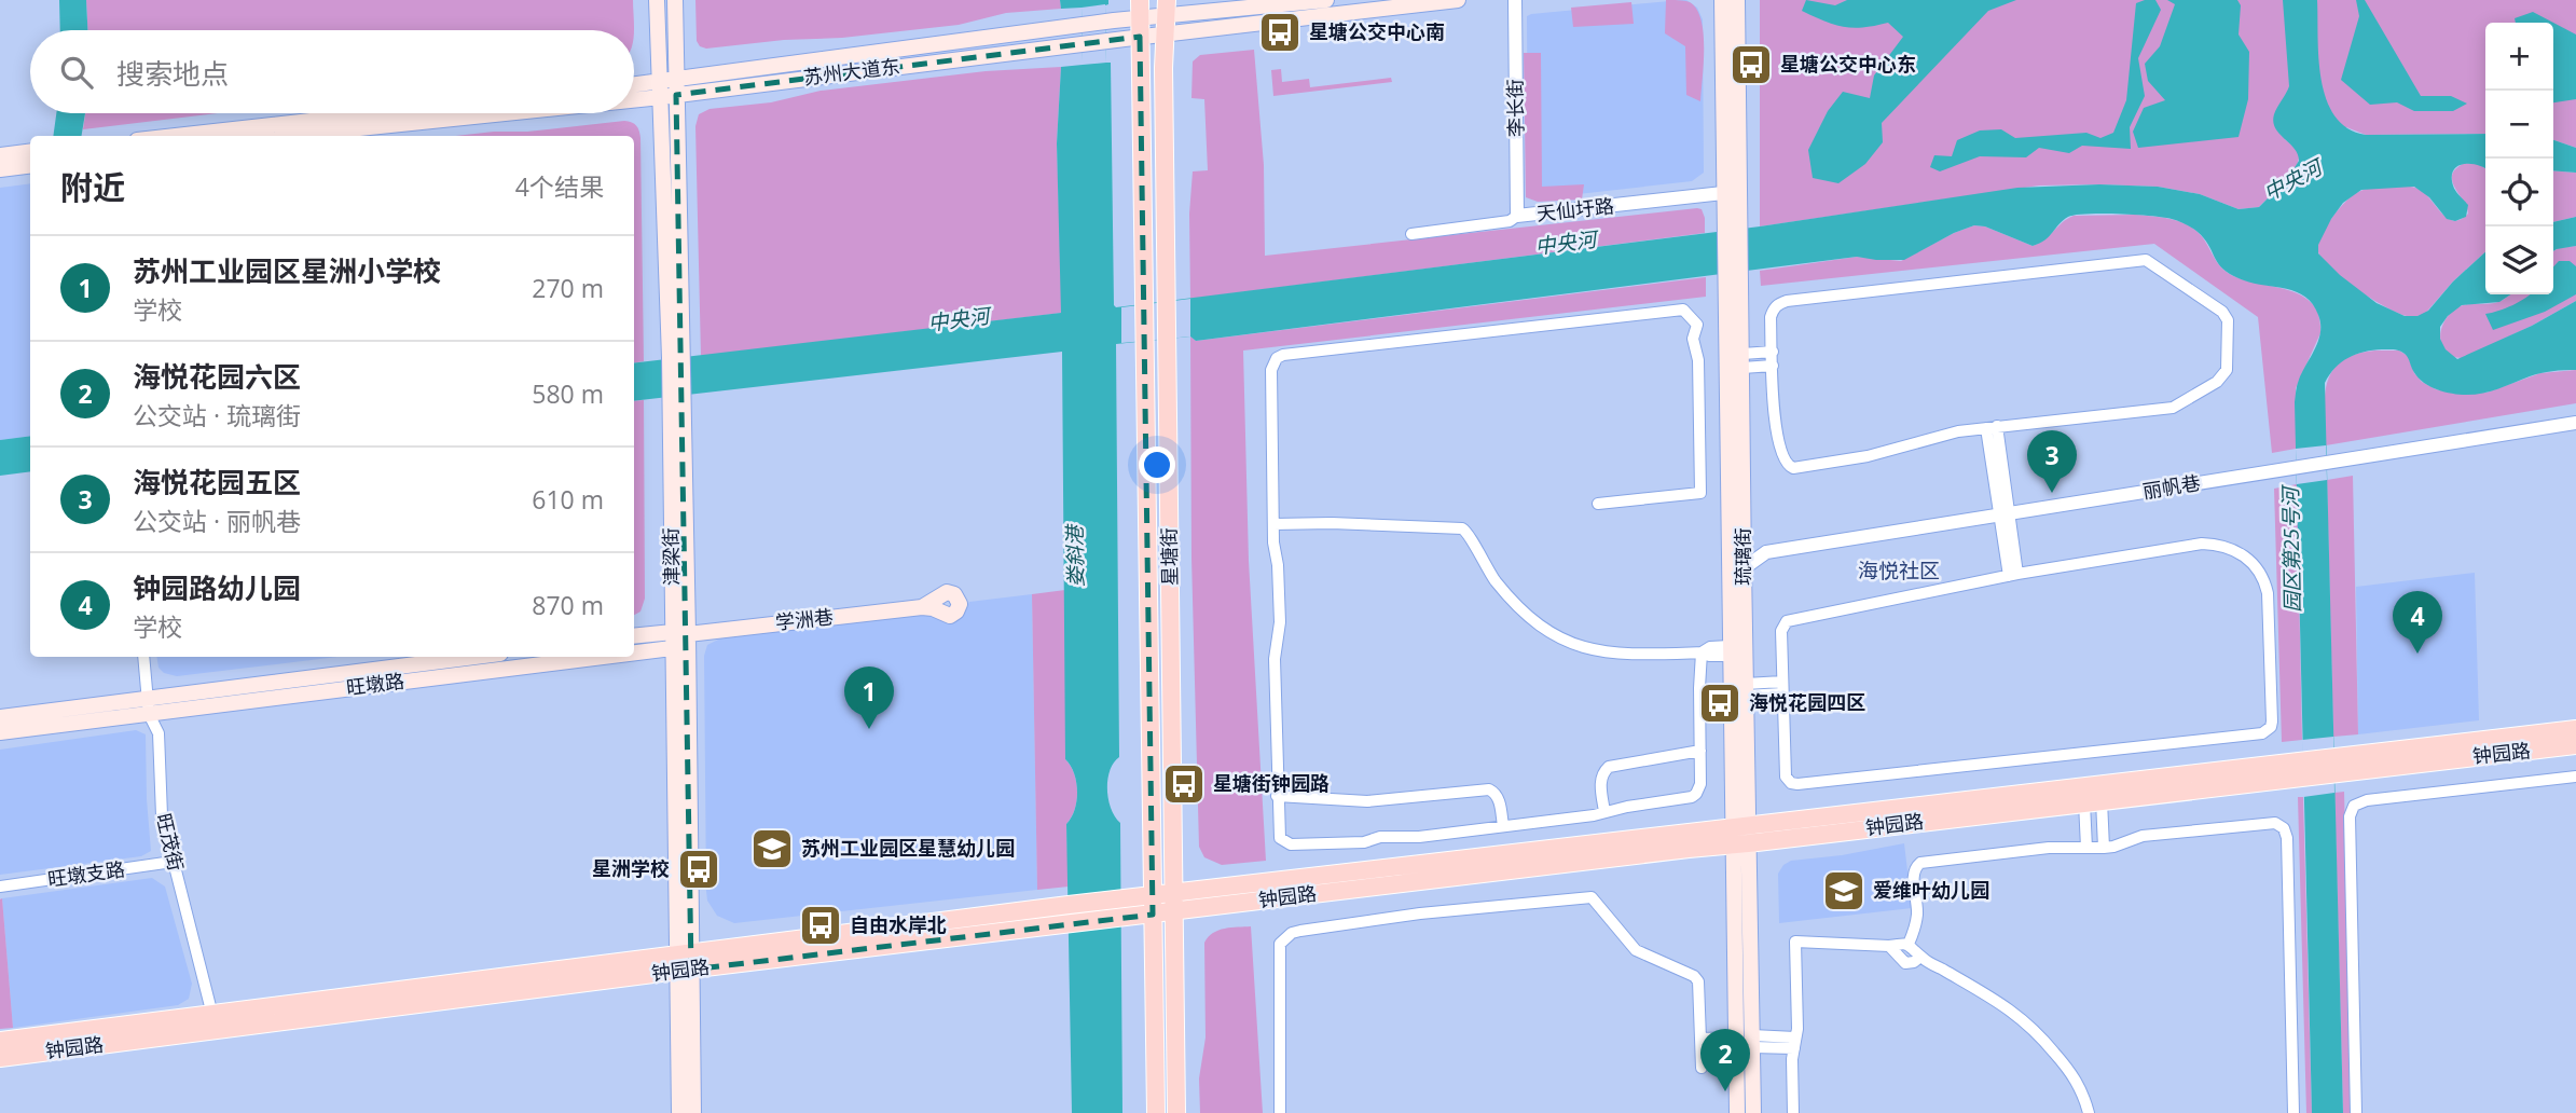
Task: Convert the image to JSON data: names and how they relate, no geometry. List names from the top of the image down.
{
  "streets": {
    "main road": [
      "苏州大道东",
      "津梁街",
      "星塘街",
      "琉璃街",
      "学洲巷",
      "旺墩路",
      "钟园路"
    ],
    "street": [
      "李长街",
      "天仙圩路",
      "丽帆巷",
      "旺茂街",
      "旺墩支路"
    ]
  },
  "crossings": [
    ["苏州大道东", "津梁街"],
    ["苏州大道东", "星塘街"],
    ["李长街", "天仙圩路"],
    ["天仙圩路", "琉璃街"],
    ["丽帆巷", "琉璃街"],
    ["津梁街", "学洲巷"],
    ["津梁街", "旺墩路"],
    ["津梁街", "钟园路"],
    ["星塘街", "钟园路"],
    ["琉璃街", "钟园路"],
    ["旺墩路", "旺茂街"],
    ["钟园路", "旺茂街"],
    ["旺茂街", "旺墩支路"]
  ],
  "districts": ["海悦社区"],
  "water": ["中央河", "园区第25号河", "娄斜港"],
  "places": {
    "bus stop": [
      "星塘公交中心南",
      "星塘公交中心东",
      "海悦花园四区",
      "星塘街钟园路",
      "星洲学校",
      "自由水岸北"
    ],
    "school or university": ["苏州工业园区星慧幼儿园", "爱维叶幼儿园"]
  },
  "page": {
    "map_buttons": ["+", "−"],
    "search": "搜索地点",
    "heading": ["附近", "4个结果"],
    "list": [
      {
        "mark": "1",
        "name": "苏州工业园区星洲小学校",
        "note": "学校",
        "value": "270 m"
      },
      {
        "mark": "2",
        "name": "海悦花园六区",
        "note": "公交站 · 琉璃街",
        "value": "580 m"
      },
      {
        "mark": "3",
        "name": "海悦花园五区",
        "note": "公交站 · 丽帆巷",
        "value": "610 m"
      },
      {
        "mark": "4",
        "name": "钟园路幼儿园",
        "note": "学校",
        "value": "870 m"
      }
    ],
    "pins": [
      "3",
      "4",
      "1",
      "2"
    ]
  }
}
